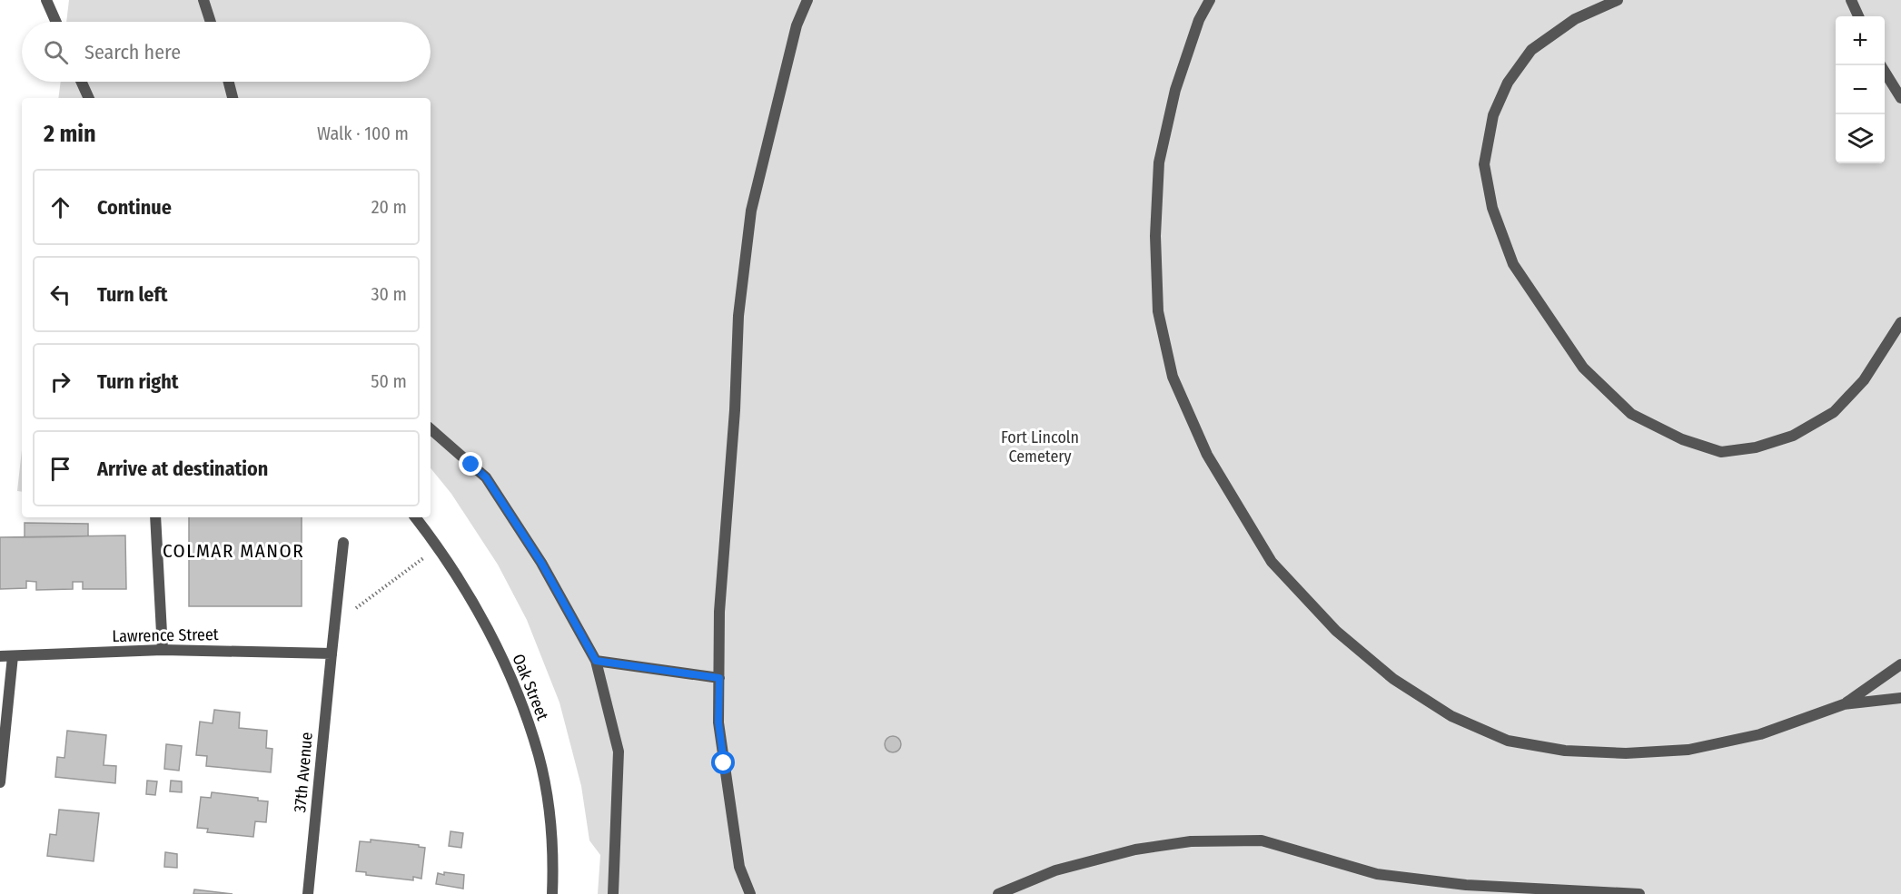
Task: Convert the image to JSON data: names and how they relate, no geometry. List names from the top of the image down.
{
  "streets": {
    "street": ["Lawrence Street", "Oak Street", "37th Avenue"]
  },
  "crossings": [
    ["Lawrence Street", "37th Avenue"]
  ],
  "districts": ["COLMAR MANOR"],
  "parks": ["Fort Lincoln Cemetery"],
  "page": {
    "map_buttons": ["+", "−"],
    "search": "Search here",
    "heading": ["2 min", "Walk · 100 m"],
    "list": [
      ["Continue", "20 m"],
      ["Turn left", "30 m"],
      ["Turn right", "50 m"],
      "Arrive at destination"
    ]
  }
}
